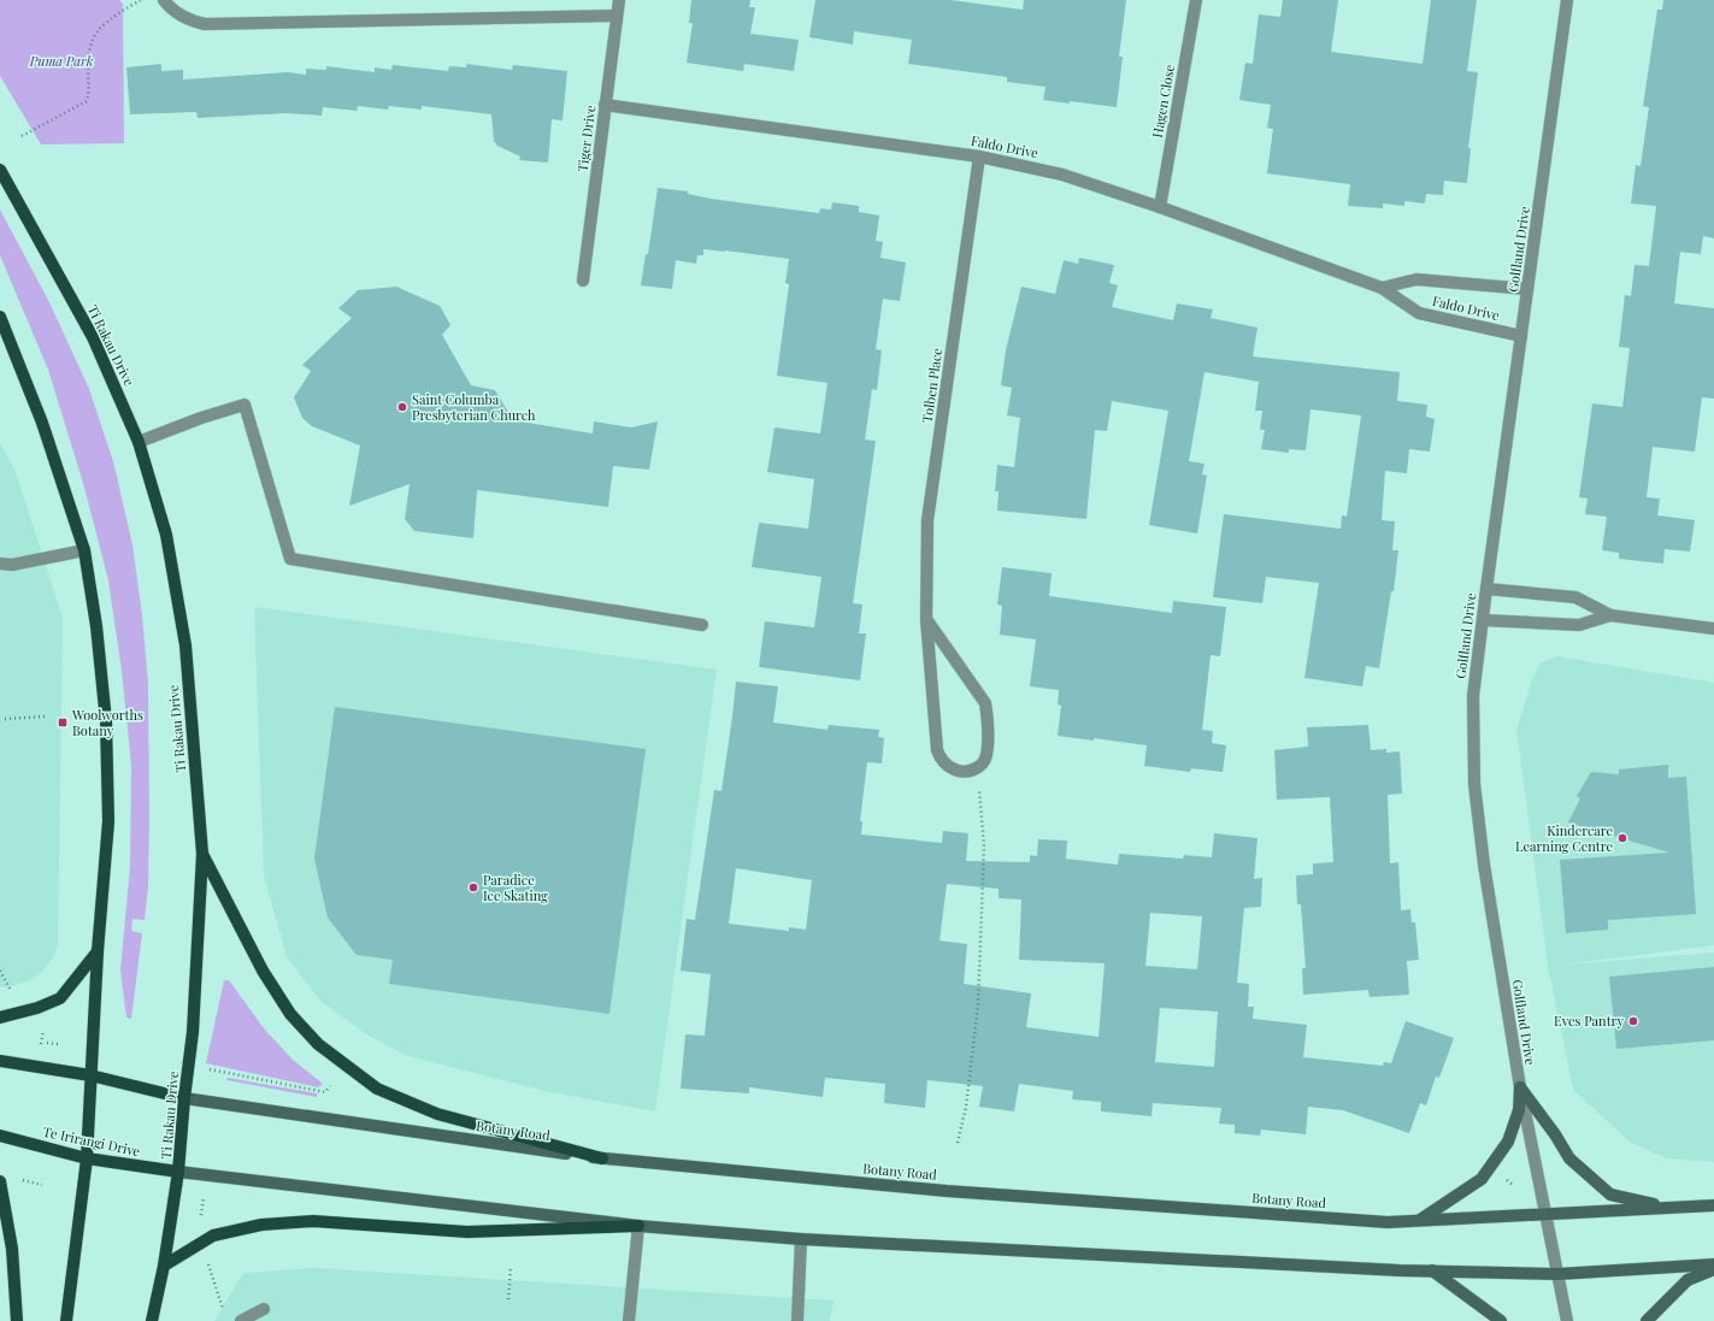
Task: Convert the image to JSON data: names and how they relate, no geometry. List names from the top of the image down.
{
  "streets": {
    "main road": ["Ti Rakau Drive", "Botany Road", "Te Irirangi Drive"],
    "street": [
      "Hagen Close",
      "Tiger Drive",
      "Faldo Drive",
      "Golfland Drive",
      "Tolben Place"
    ]
  },
  "crossings": [
    ["Hagen Close", "Faldo Drive"],
    ["Tiger Drive", "Faldo Drive"],
    ["Faldo Drive", "Golfland Drive"],
    ["Faldo Drive", "Tolben Place"],
    ["Golfland Drive", "Botany Road"],
    ["Ti Rakau Drive", "Botany Road"],
    ["Ti Rakau Drive", "Te Irirangi Drive"]
  ],
  "parks": ["Puma Park"],
  "places": {
    "other": [
      "Saint Columba Presbyterian Church",
      "Kindercare Learning Centre",
      "Paradice Ice Skating",
      "Eves Pantry"
    ],
    "transit": ["Woolworths Botany"]
  }
}
